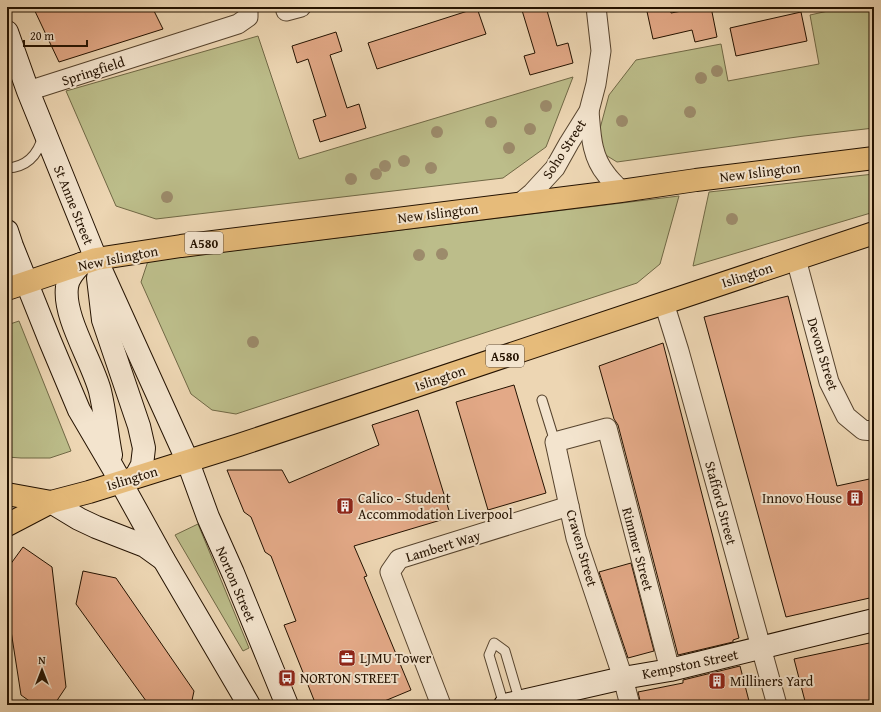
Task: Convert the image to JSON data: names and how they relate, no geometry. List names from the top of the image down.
{
  "streets": {
    "main road": [
      "New Islington",
      "St Anne Street",
      "A580",
      "Islington",
      "Norton Street",
      "Kempston Street"
    ],
    "street": [
      "Springfield",
      "Soho Street",
      "Devon Street",
      "Stafford Street",
      "Lambert Way",
      "Craven Street",
      "Rimmer Street"
    ]
  },
  "crossings": [
    ["Springfield", "St Anne Street"],
    ["Soho Street", "New Islington"],
    ["New Islington", "St Anne Street"],
    ["St Anne Street", "Islington"],
    ["St Anne Street", "Norton Street"],
    ["Islington", "Devon Street"],
    ["Islington", "Stafford Street"],
    ["Islington", "Norton Street"],
    ["Stafford Street", "Kempston Street"],
    ["Lambert Way", "Craven Street"],
    ["Craven Street", "Rimmer Street"],
    ["Craven Street", "Kempston Street"],
    ["Rimmer Street", "Kempston Street"]
  ],
  "places": {
    "building": ["Innovo House", "Calico - Student Accommodation Liverpool", "Milliners Yard"],
    "office": ["LJMU Tower"],
    "bus stop": ["NORTON STREET"]
  },
  "scale_bar": "20 m",
  "north": "top"
}
